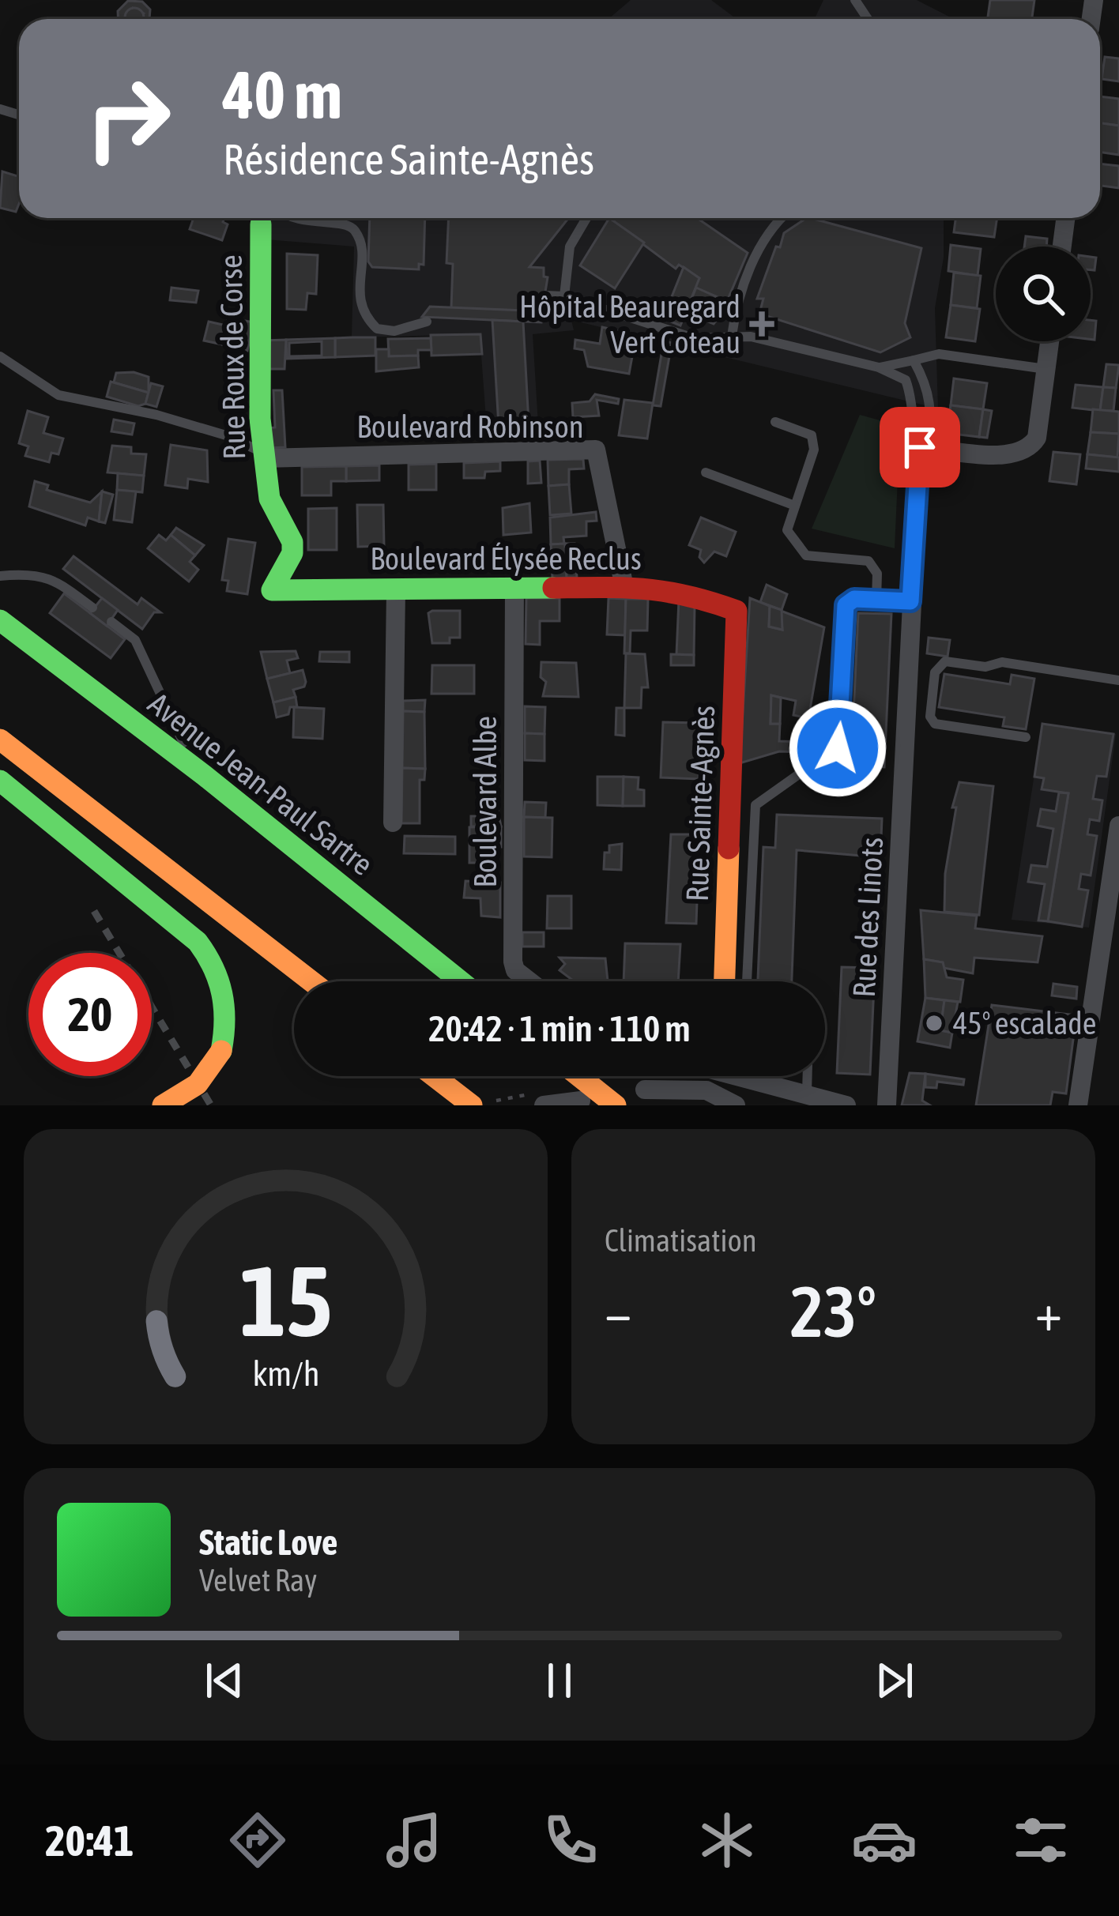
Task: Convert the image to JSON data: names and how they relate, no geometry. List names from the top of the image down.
{
  "streets": {
    "main road": [
      "Rue Roux de Corse",
      "Boulevard Élysée Reclus",
      "Avenue Jean-Paul Sartre",
      "Rue Sainte-Agnès"
    ],
    "street": ["Boulevard Robinson", "Boulevard Albe", "Rue des Linots"]
  },
  "crossings": [
    ["Rue Roux de Corse", "Boulevard Robinson"],
    ["Rue Roux de Corse", "Boulevard Élysée Reclus"],
    ["Boulevard Robinson", "Boulevard Élysée Reclus"],
    ["Boulevard Élysée Reclus", "Boulevard Albe"],
    ["Boulevard Élysée Reclus", "Rue Sainte-Agnès"]
  ],
  "places": {
    "health": ["Hôpital Beauregard Vert Coteau"],
    "other": ["45° escalade"]
  },
  "page": {
    "turn": ["40 m", "Résidence Sainte-Agnès"],
    "limit": "20",
    "trip": "20:42 · 1 min · 110 m",
    "tile": "Climatisation",
    "heat": ["−", "23°", "+"],
    "song": ["Static Love", "Velvet Ray"],
    "tabs": "20:41",
    "gauge": ["15", "km/h"]
  }
}
